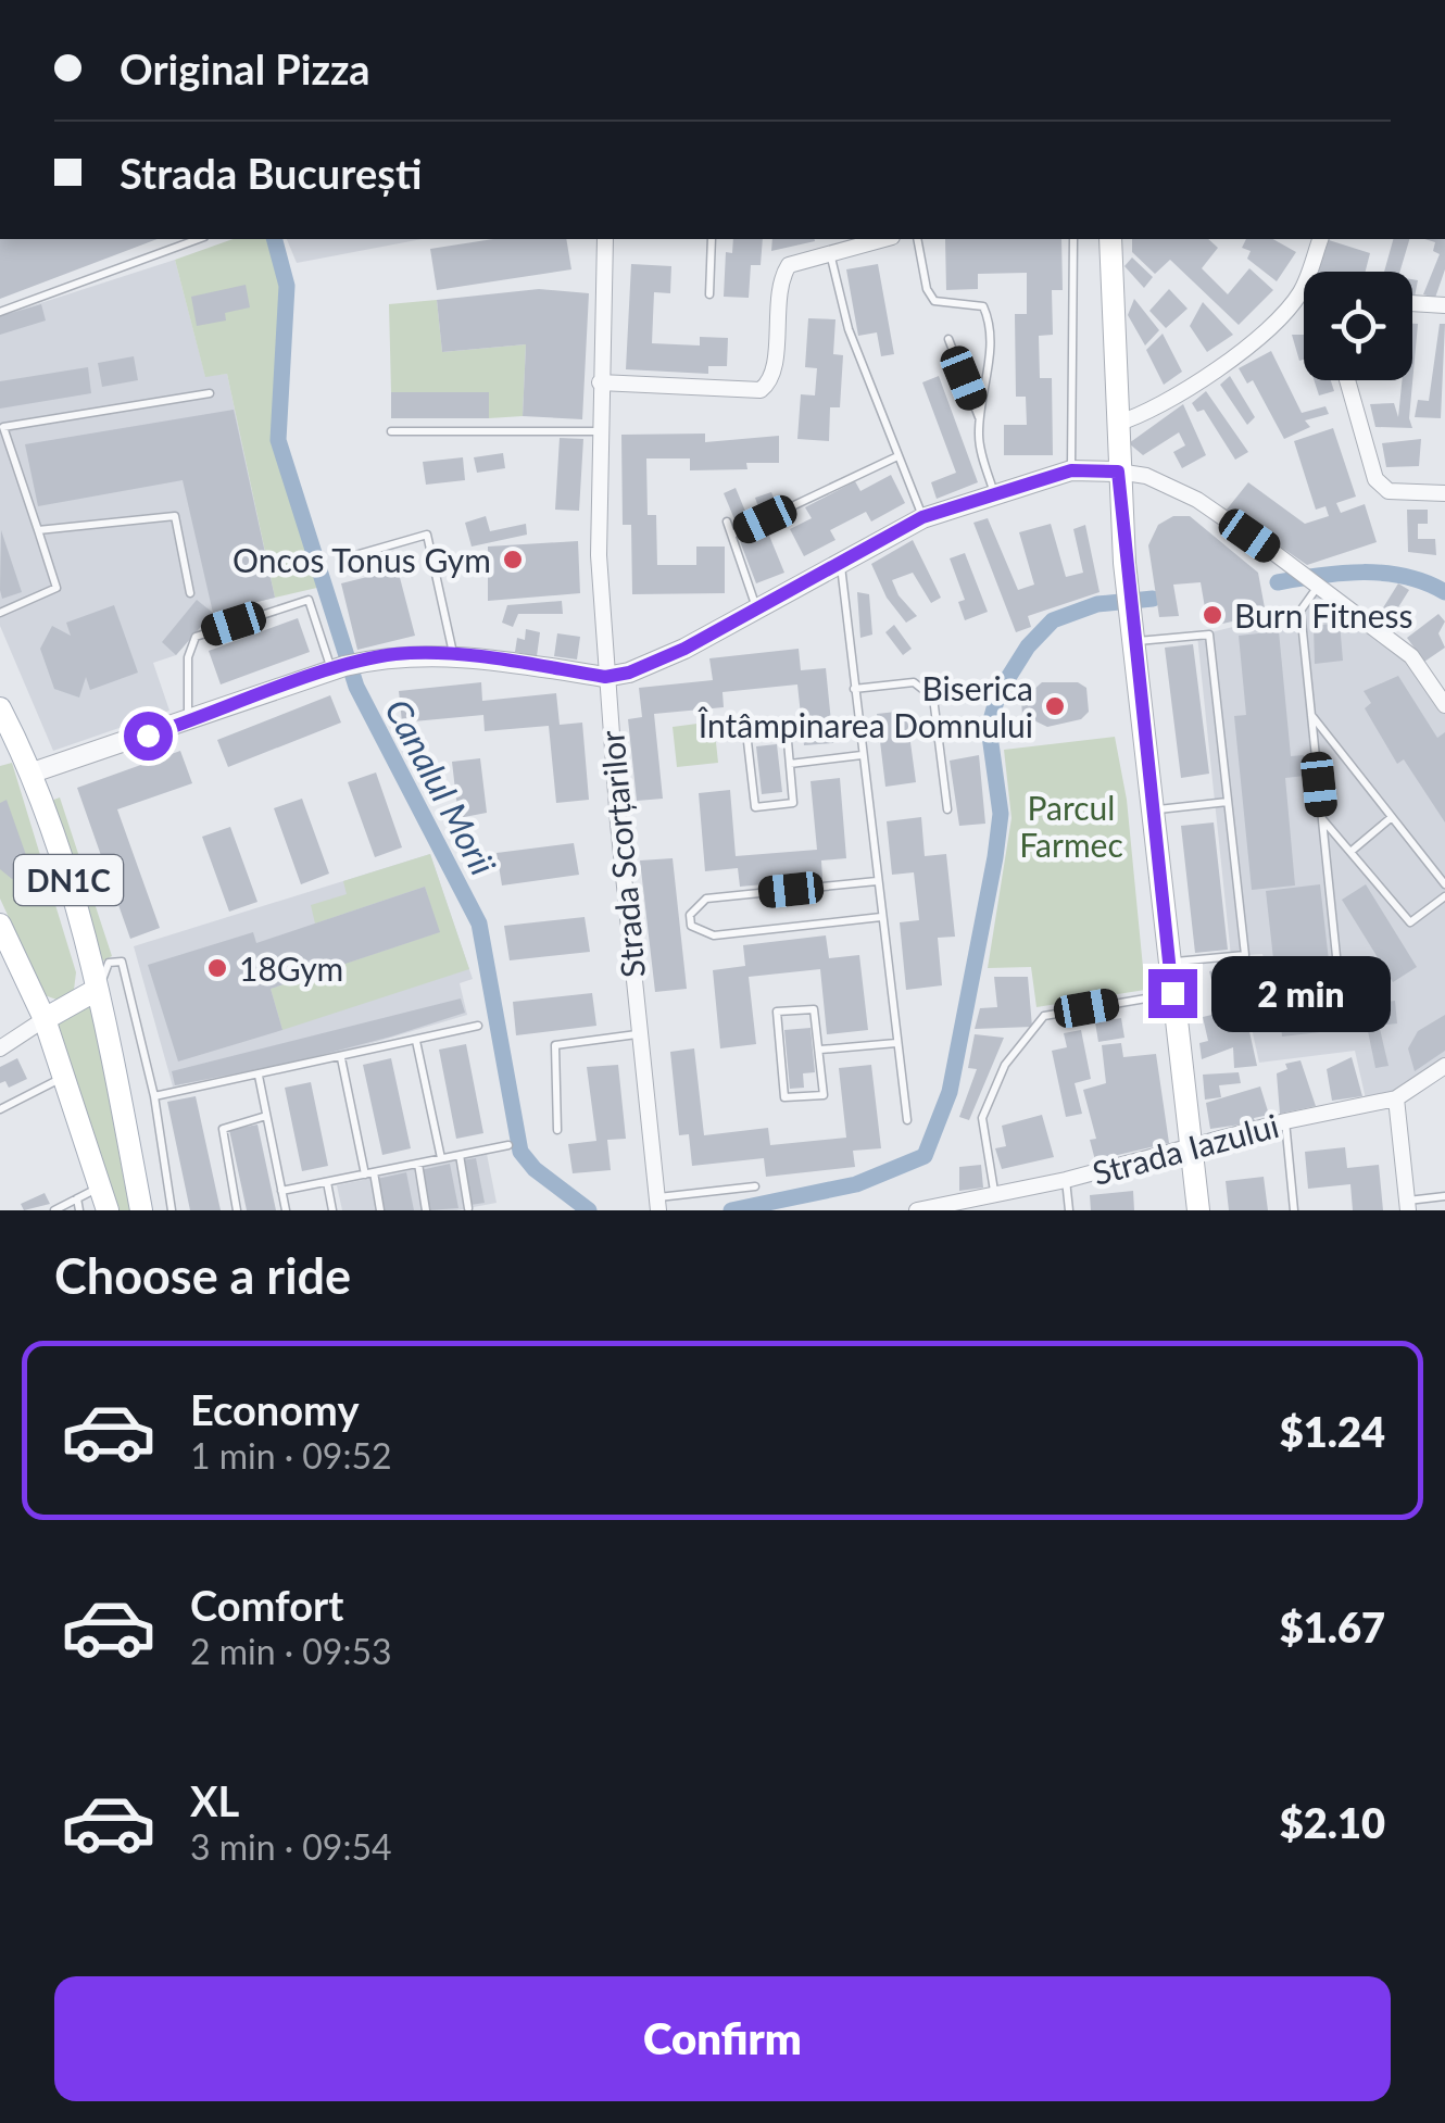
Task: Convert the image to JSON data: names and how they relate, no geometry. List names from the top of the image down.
{
  "streets": {
    "main road": ["DN1C"],
    "street": ["Strada Scorțarilor", "Strada Iazului"]
  },
  "water": ["Canalul Morii"],
  "parks": ["Parcul Farmec"],
  "places": [
    "Oncos Tonus Gym",
    "Burn Fitness",
    "Biserica Întâmpinarea Domnului",
    "18Gym"
  ],
  "page": {
    "banner": ["Original Pizza", "Strada București"],
    "bubble": "2 min",
    "heading": "Choose a ride",
    "list": [
      {
        "name": "Economy",
        "note": "1 min · 09:52",
        "value": "$1.24"
      },
      {
        "name": "Comfort",
        "note": "2 min · 09:53",
        "value": "$1.67"
      },
      {
        "name": "XL",
        "note": "3 min · 09:54",
        "value": "$2.10"
      }
    ],
    "buttons": "Confirm"
  }
}
